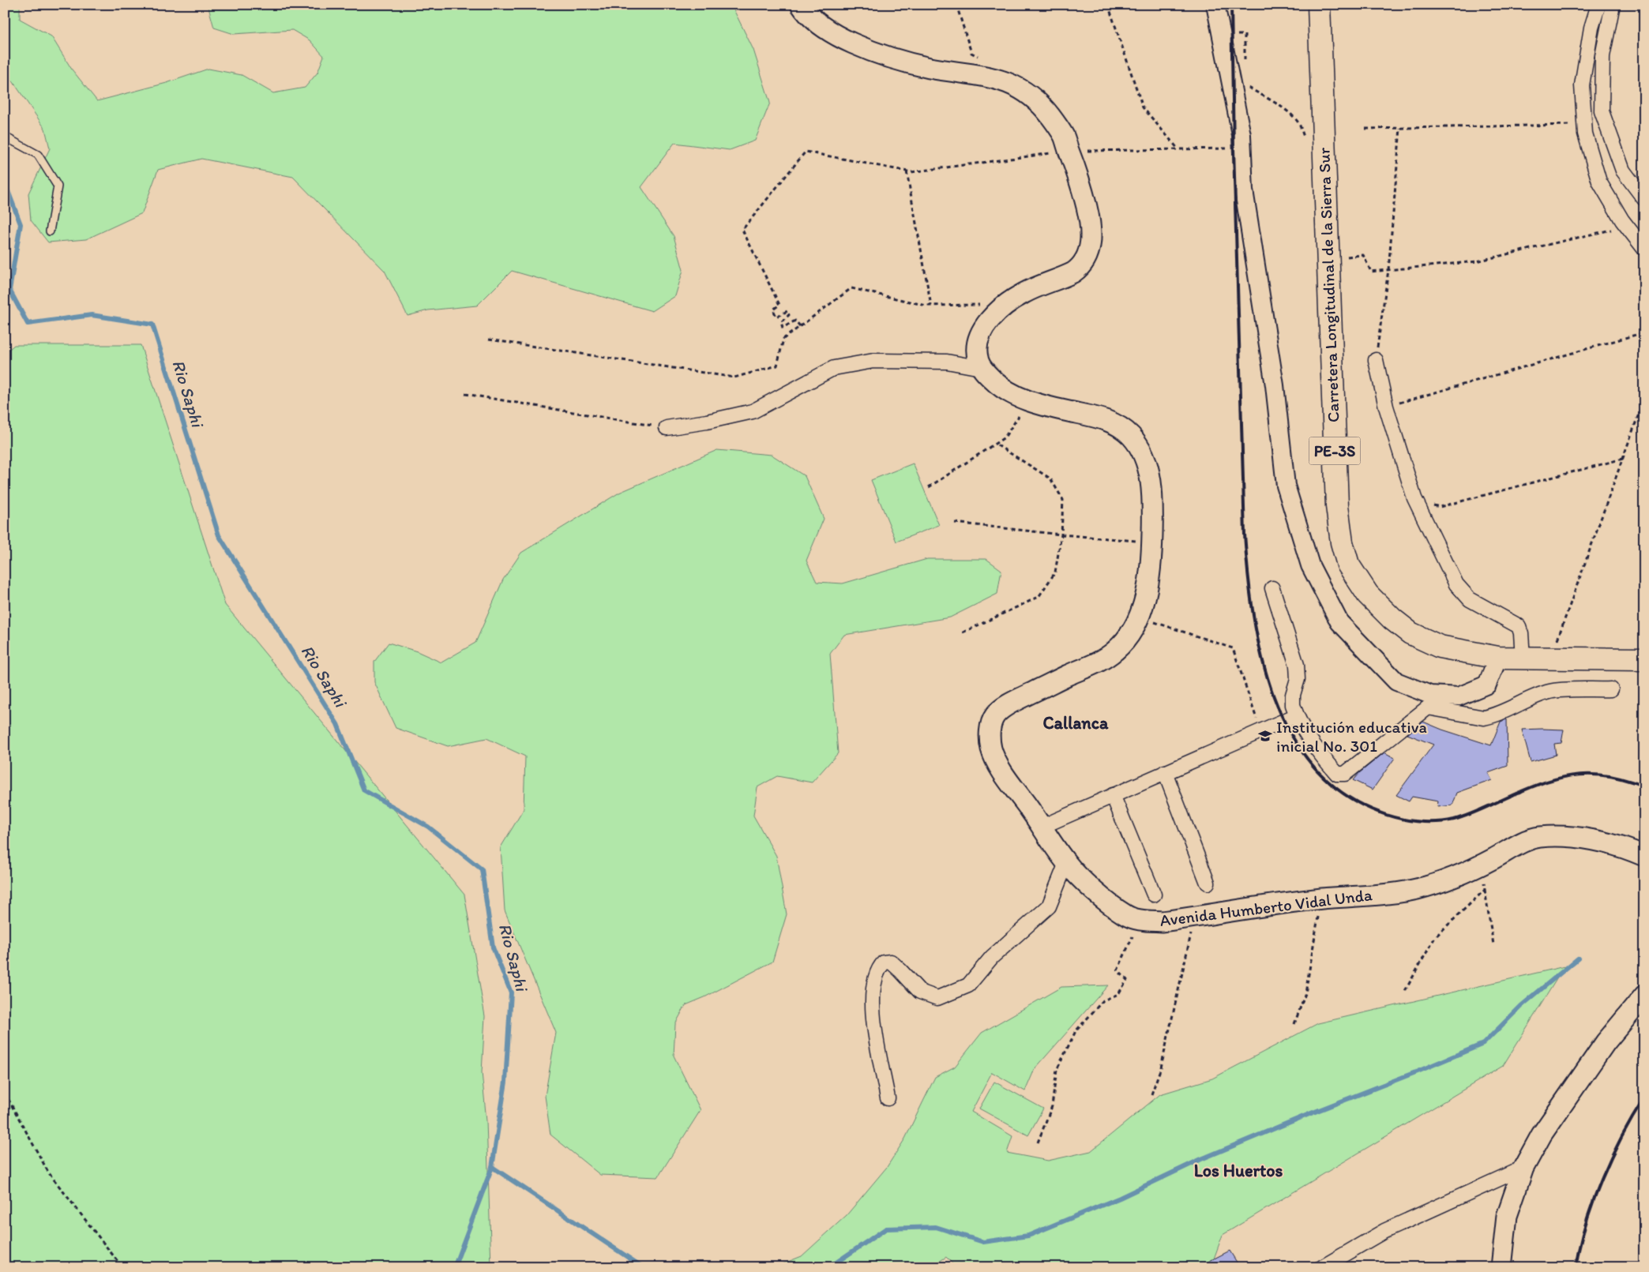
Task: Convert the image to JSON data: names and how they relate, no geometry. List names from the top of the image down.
{
  "streets": {
    "highway": ["Carretera Longitudinal de la Sierra Sur", "PE-3S"],
    "main road": ["Avenida Humberto Vidal Unda"]
  },
  "districts": ["Callanca", "Los Huertos"],
  "water": ["Rio Saphi"],
  "places": {
    "school or university": ["Institución educativa inicial No. 301"]
  }
}
